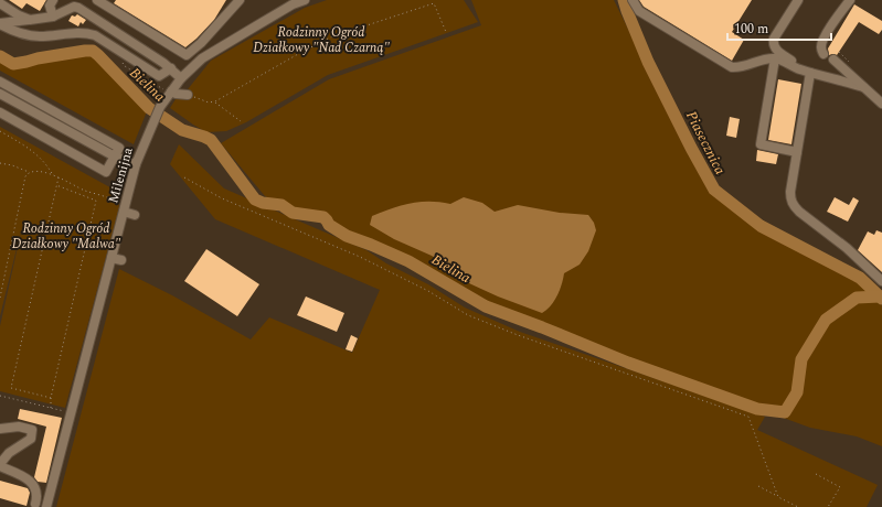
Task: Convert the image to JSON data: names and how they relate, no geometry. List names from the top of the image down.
{
  "streets": {
    "street": ["Milenijna"]
  },
  "water": ["Bielina", "Piasecznica"],
  "parks": ["Rodzinny Ogród Działkowy \"Nad Czarną\"", "Rodzinny Ogród Działkowy \"Malwa\""],
  "scale_bar": "100 m"
}
